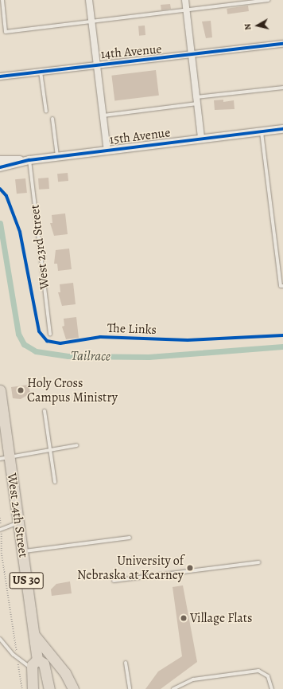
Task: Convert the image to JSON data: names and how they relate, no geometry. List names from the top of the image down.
{
  "streets": {
    "main road": ["West 24th Street", "US 30"],
    "street": ["14th Avenue", "15th Avenue"],
    "lane": ["West 23rd Street"],
    "cycle path": ["The Links"]
  },
  "crossings": [
    ["15th Avenue", "West 23rd Street"]
  ],
  "water": ["Tailrace"],
  "places": ["Holy Cross Campus Ministry", "University of Nebraska at Kearney", "Village Flats"],
  "north": "left"
}
